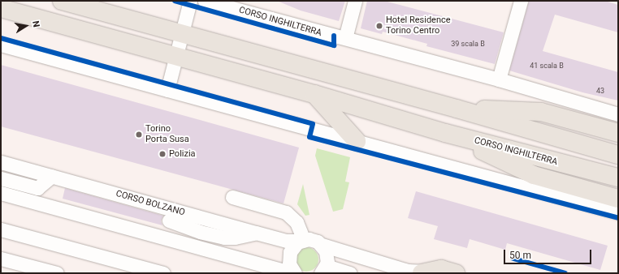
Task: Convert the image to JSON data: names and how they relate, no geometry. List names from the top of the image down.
{
  "streets": {
    "main road": ["CORSO INGHILTERRA"],
    "street": ["CORSO BOLZANO"]
  },
  "places": ["Hotel Residence Torino Centro", "Torino Porta Susa", "Polizia"],
  "house_numbers": ["39 scala B", "41 scala B", "43"],
  "scale_bar": "50 m",
  "north": "right"
}
